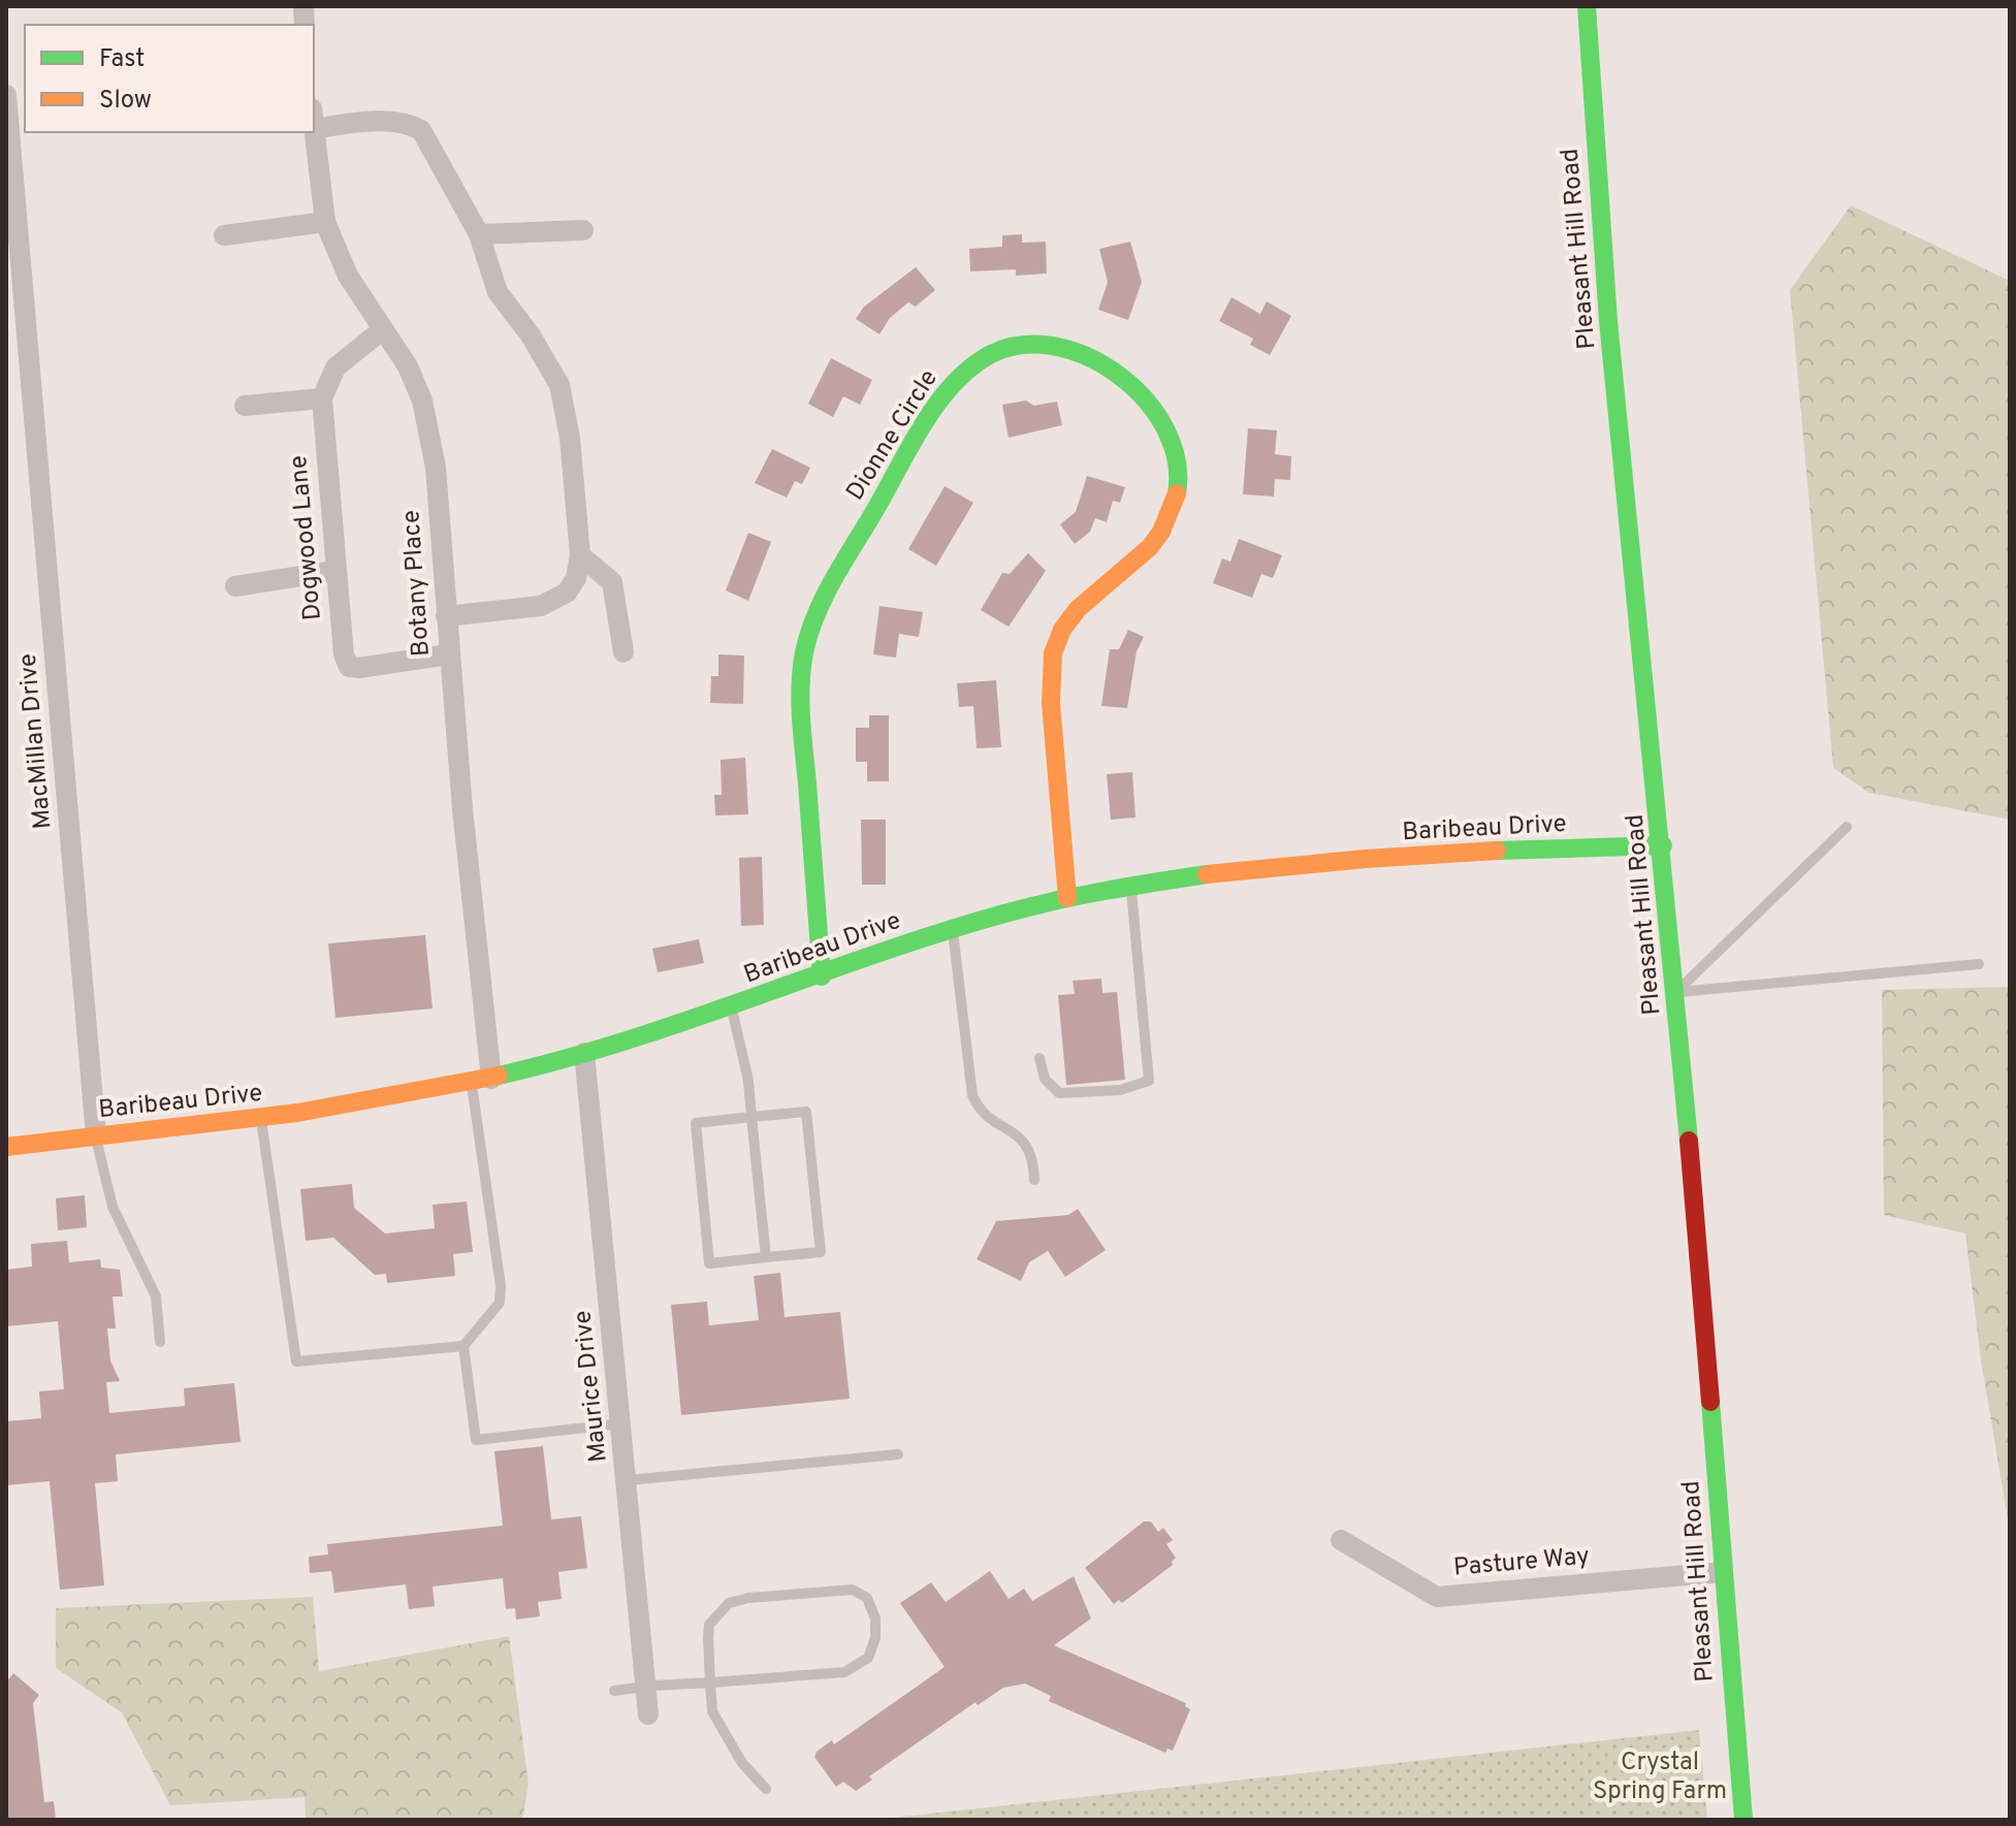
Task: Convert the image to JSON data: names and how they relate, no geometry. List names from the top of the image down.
{
  "streets": {
    "street": [
      "Pleasant Hill Road",
      "Dionne Circle",
      "Dogwood Lane",
      "Botany Place",
      "MacMillan Drive",
      "Baribeau Drive",
      "Maurice Drive",
      "Pasture Way"
    ]
  },
  "crossings": [
    ["Pleasant Hill Road", "Baribeau Drive"],
    ["Pleasant Hill Road", "Pasture Way"],
    ["Dionne Circle", "Baribeau Drive"],
    ["Dogwood Lane", "Botany Place"],
    ["Botany Place", "Baribeau Drive"],
    ["MacMillan Drive", "Baribeau Drive"],
    ["Baribeau Drive", "Maurice Drive"]
  ],
  "parks": ["Crystal Spring Farm"],
  "legend": ["Fast", "Slow"]
}
